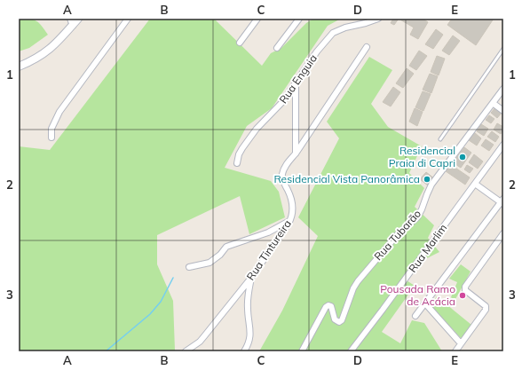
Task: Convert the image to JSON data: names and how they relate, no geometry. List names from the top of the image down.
{
  "streets": {
    "street": [
      "Rua Enguia",
      "Rua Tubarão",
      "Rua Marlim",
      "Rua Tintureira"
    ]
  },
  "places": ["Residencial Praia di Capri", "Residencial Vista Panorâmica", "Pousada Ramo de Acácia"],
  "grid": {
    "columns": [
      "A",
      "B",
      "C",
      "D",
      "E"
    ],
    "rows": ["1", "2", "3"]
  }
}
